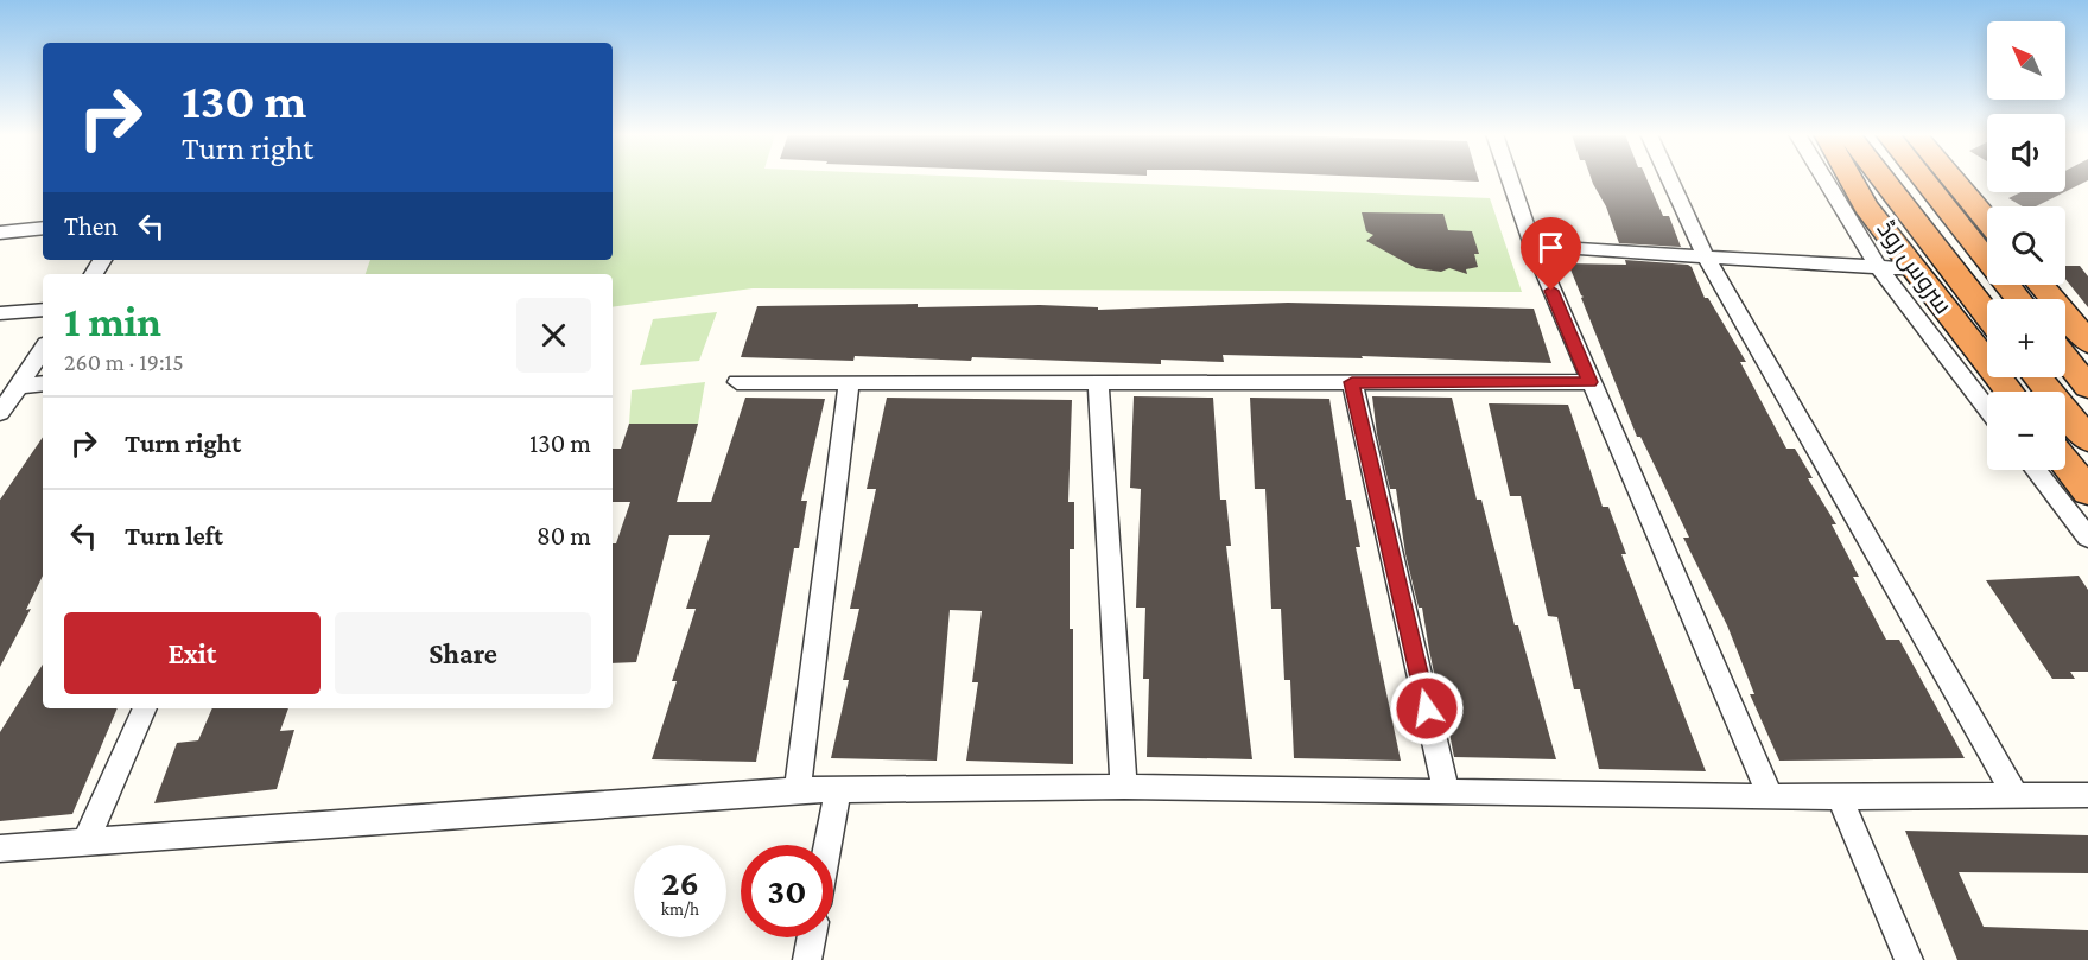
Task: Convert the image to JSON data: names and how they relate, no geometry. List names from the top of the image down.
{
  "streets": {
    "street": ["سروس روڈ"]
  },
  "north": "top left",
  "page": {
    "map_buttons": ["+", "−"],
    "turn": ["130 m", "Turn right"],
    "then": "Then",
    "heading": ["1 min", "260 m · 19:15"],
    "list": [
      {
        "name": "Turn right",
        "value": "130 m"
      },
      {
        "name": "Turn left",
        "value": "80 m"
      }
    ],
    "buttons": ["Exit", "Share"],
    "speed": "26 km/h",
    "limit": "30"
  }
}
